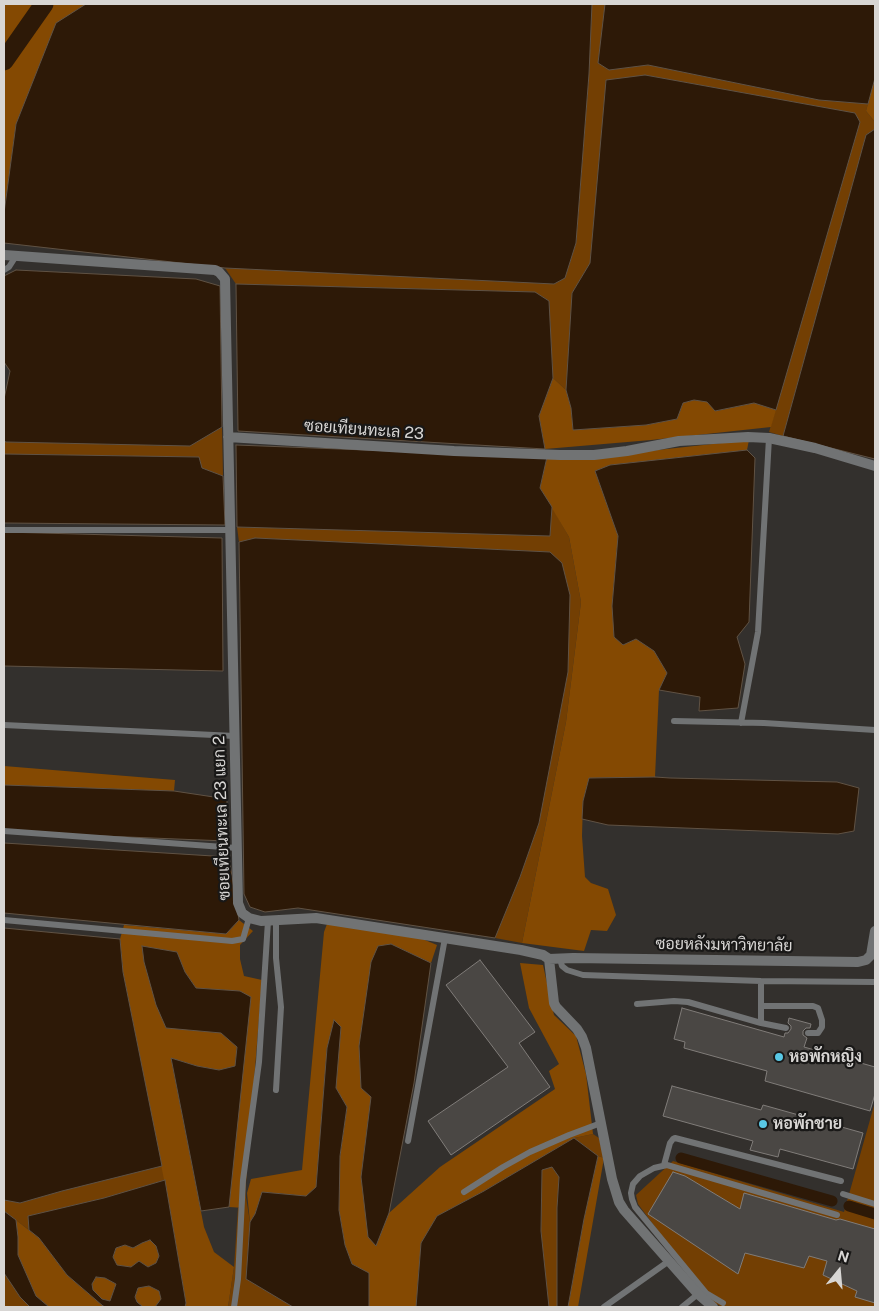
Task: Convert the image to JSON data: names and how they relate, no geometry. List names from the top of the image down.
{
  "streets": {
    "street": ["ซอยเทียนทะเล 23", "ซอยเทียนทะเล 23 แยก 2", "ซอยหลังมหาวิทยาลัย"]
  },
  "crossings": [
    ["ซอยเทียนทะเล 23", "ซอยเทียนทะเล 23 แยก 2"],
    ["ซอยเทียนทะเล 23 แยก 2", "ซอยหลังมหาวิทยาลัย"]
  ],
  "places": ["หอพักหญิง", "หอพักชาย"],
  "north": "top"
}
